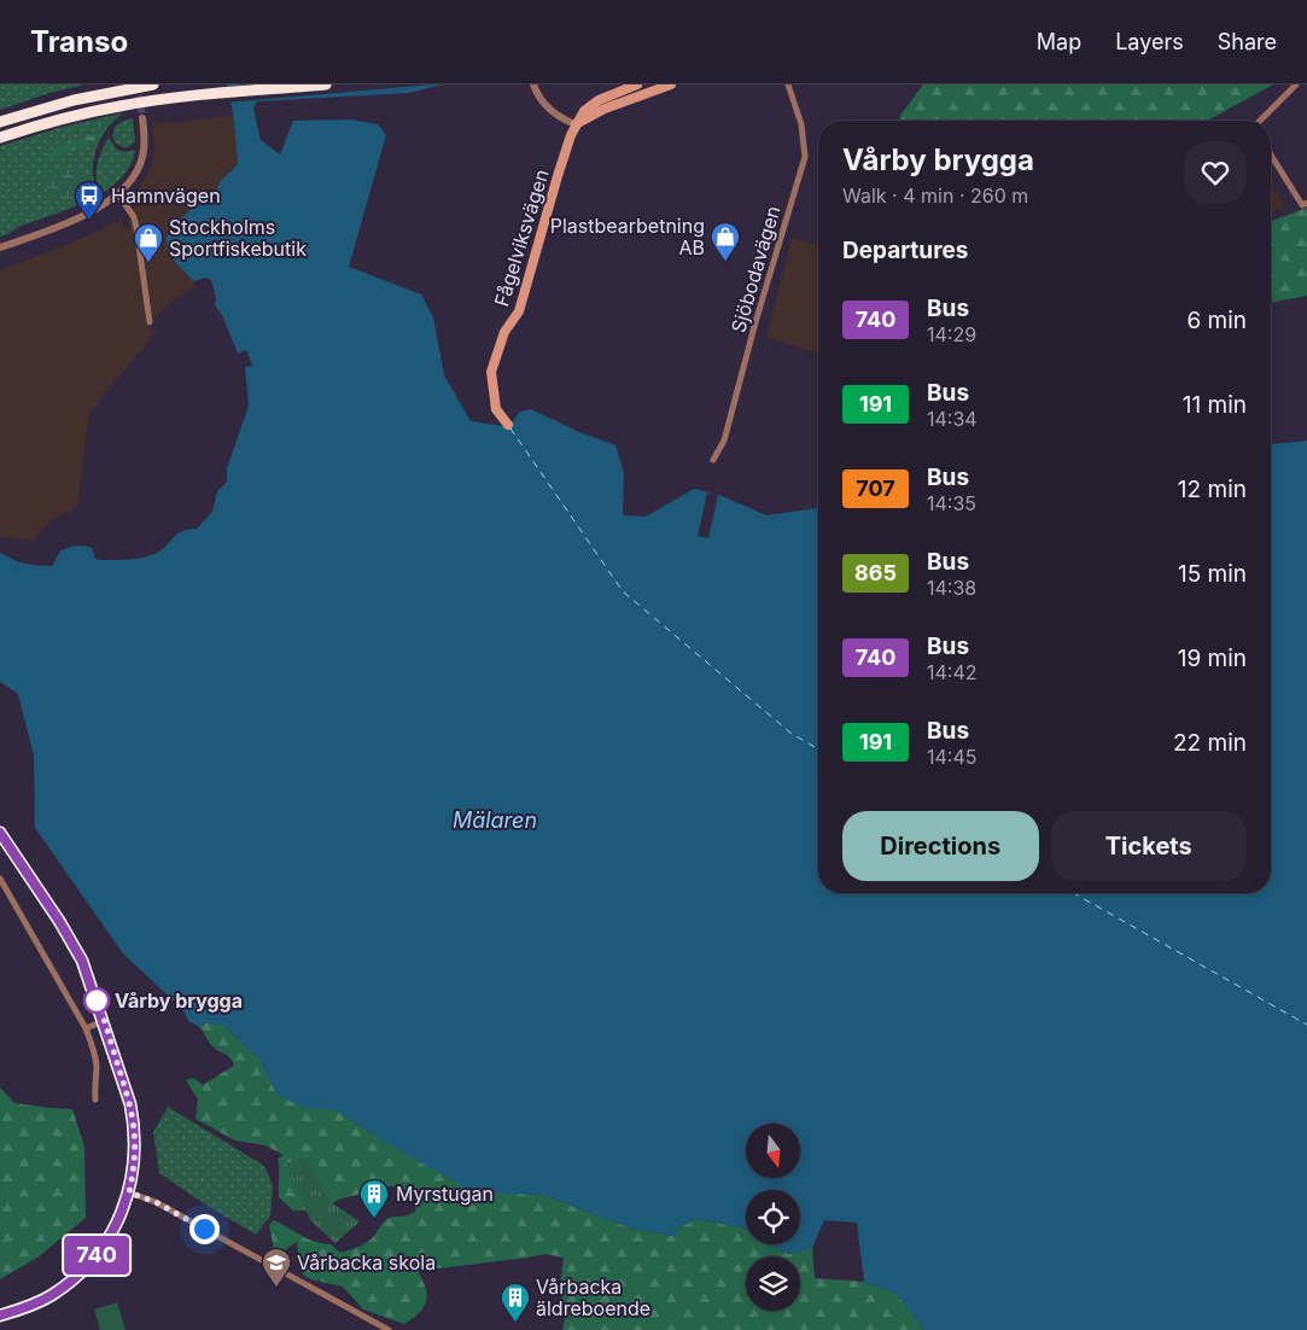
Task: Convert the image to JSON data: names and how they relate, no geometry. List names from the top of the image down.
{
  "streets": {
    "main road": ["Fågelviksvägen"],
    "street": ["Sjöbodavägen"]
  },
  "water": ["Mälaren"],
  "places": {
    "bus stop": ["Hamnvägen"],
    "shop": ["Plastbearbetning AB", "Stockholms Sportfiskebutik"],
    "other": ["Vårby brygga"],
    "building": ["Myrstugan", "Vårbacka äldreboende"],
    "school or university": ["Vårbacka skola"]
  },
  "lines": ["bus line 740"],
  "north": "bottom",
  "page": {
    "header": "Transo",
    "nav": ["Map", "Layers", "Share"],
    "on_map": "740",
    "heading": [
      ["Vårby brygga", "Walk · 4 min · 260 m"],
      "Departures"
    ],
    "list": [
      {
        "mark": "740",
        "name": "Bus",
        "note": "14:29",
        "value": "6 min"
      },
      {
        "mark": "191",
        "name": "Bus",
        "note": "14:34",
        "value": "11 min"
      },
      {
        "mark": "707",
        "name": "Bus",
        "note": "14:35",
        "value": "12 min"
      },
      {
        "mark": "865",
        "name": "Bus",
        "note": "14:38",
        "value": "15 min"
      },
      {
        "mark": "740",
        "name": "Bus",
        "note": "14:42",
        "value": "19 min"
      },
      {
        "mark": "191",
        "name": "Bus",
        "note": "14:45",
        "value": "22 min"
      }
    ],
    "buttons": ["Directions", "Tickets"]
  }
}
